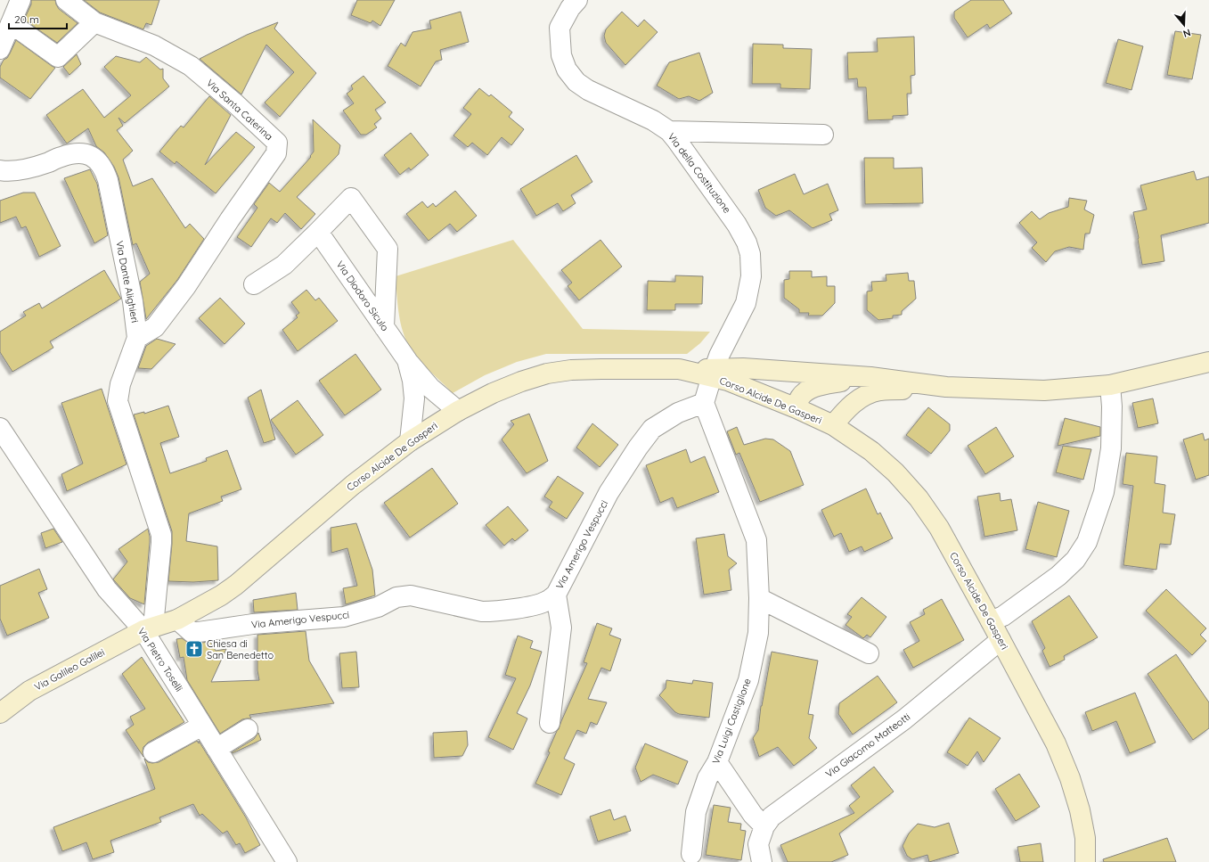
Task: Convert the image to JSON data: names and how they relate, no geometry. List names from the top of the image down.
{
  "streets": {
    "main road": ["Corso Alcide De Gasperi", "Via Galileo Galilei"],
    "street": [
      "Via Santa Caterina",
      "Via della Costituzione",
      "Via Dante Alighieri",
      "Via Diodoro Siculo",
      "Via Amerigo Vespucci",
      "Via Pietro Toselli",
      "Via Luigi Castiglione",
      "Via Giacomo Matteotti"
    ]
  },
  "crossings": [
    ["Via Santa Caterina", "Via Dante Alighieri"],
    ["Via della Costituzione", "Corso Alcide De Gasperi"],
    ["Via della Costituzione", "Via Amerigo Vespucci"],
    ["Via della Costituzione", "Via Luigi Castiglione"],
    ["Via Dante Alighieri", "Corso Alcide De Gasperi"],
    ["Via Dante Alighieri", "Via Pietro Toselli"],
    ["Via Dante Alighieri", "Via Galileo Galilei"],
    ["Via Diodoro Siculo", "Corso Alcide De Gasperi"],
    ["Corso Alcide De Gasperi", "Via Amerigo Vespucci"],
    ["Corso Alcide De Gasperi", "Via Pietro Toselli"],
    ["Corso Alcide De Gasperi", "Via Galileo Galilei"],
    ["Corso Alcide De Gasperi", "Via Giacomo Matteotti"],
    ["Via Amerigo Vespucci", "Via Luigi Castiglione"],
    ["Via Pietro Toselli", "Via Galileo Galilei"]
  ],
  "places": {
    "church": ["Chiesa di San Benedetto"]
  },
  "scale_bar": "20 m",
  "north": "bottom"
}
